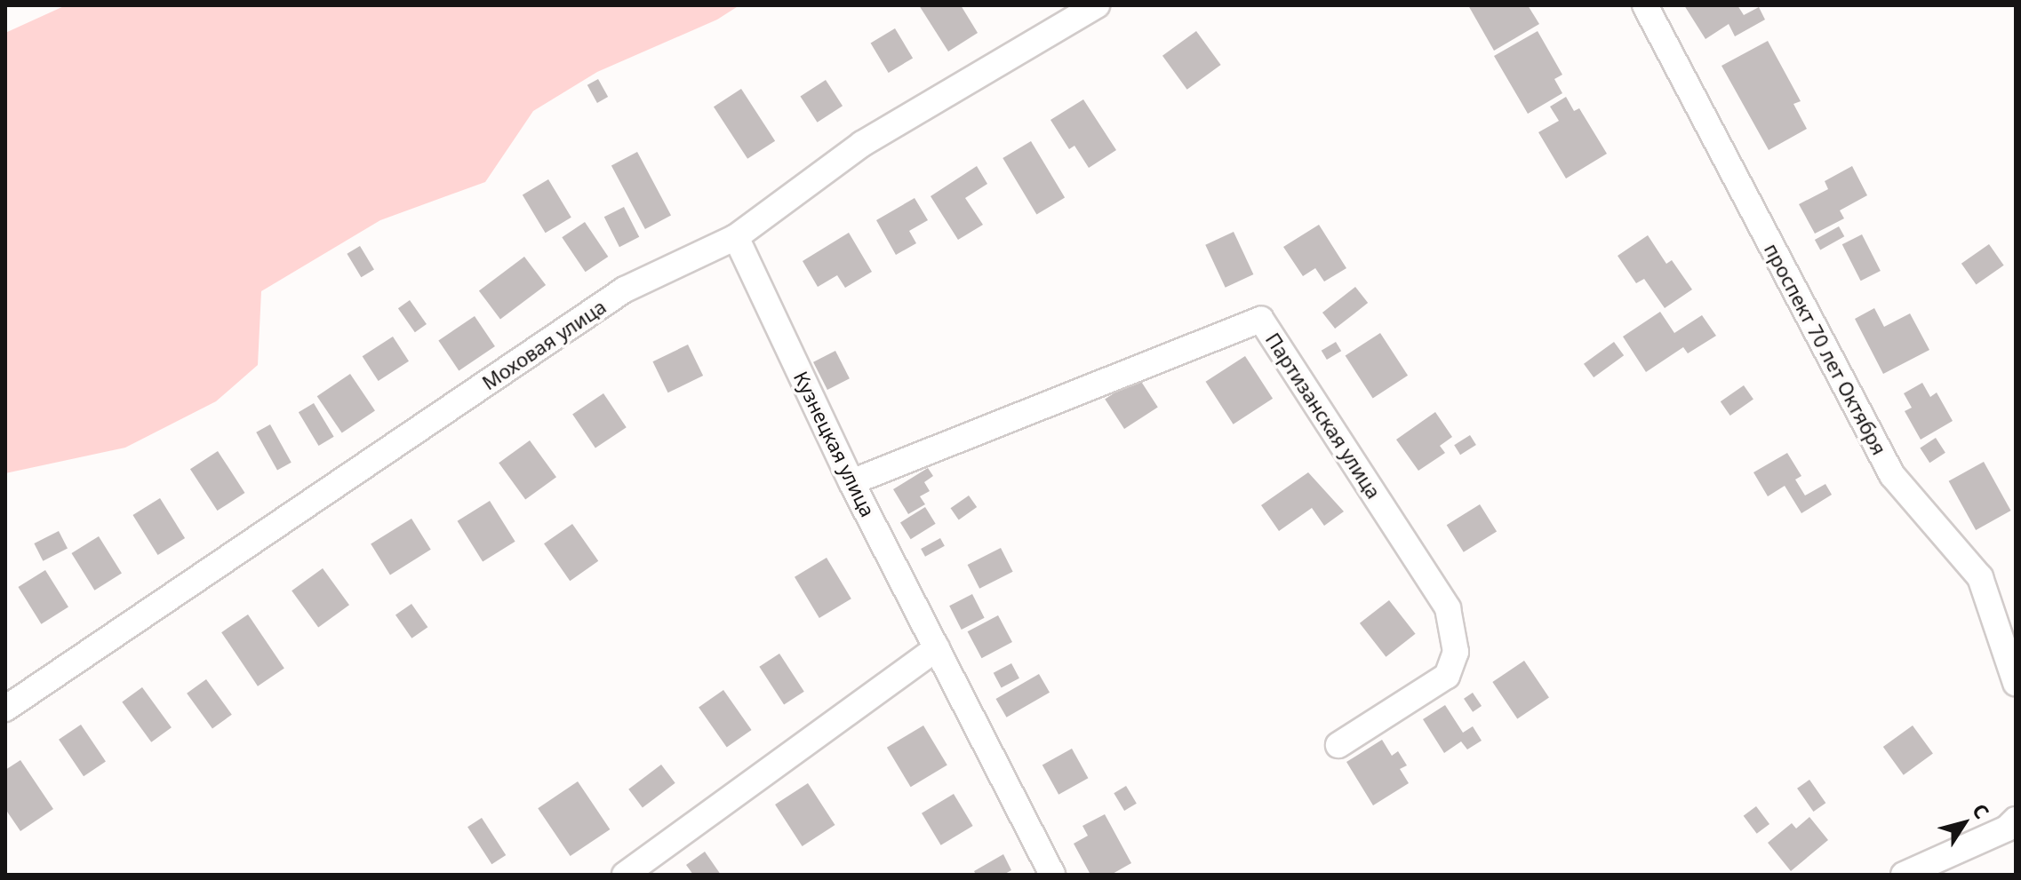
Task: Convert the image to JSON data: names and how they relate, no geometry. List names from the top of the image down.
{
  "streets": {
    "street": [
      "Моховая улица",
      "проспект 70 лет Октября",
      "Партизанская улица",
      "Кузнецкая улица"
    ]
  },
  "crossings": [
    ["Моховая улица", "Кузнецкая улица"],
    ["Партизанская улица", "Кузнецкая улица"]
  ],
  "north": "top right"
}
